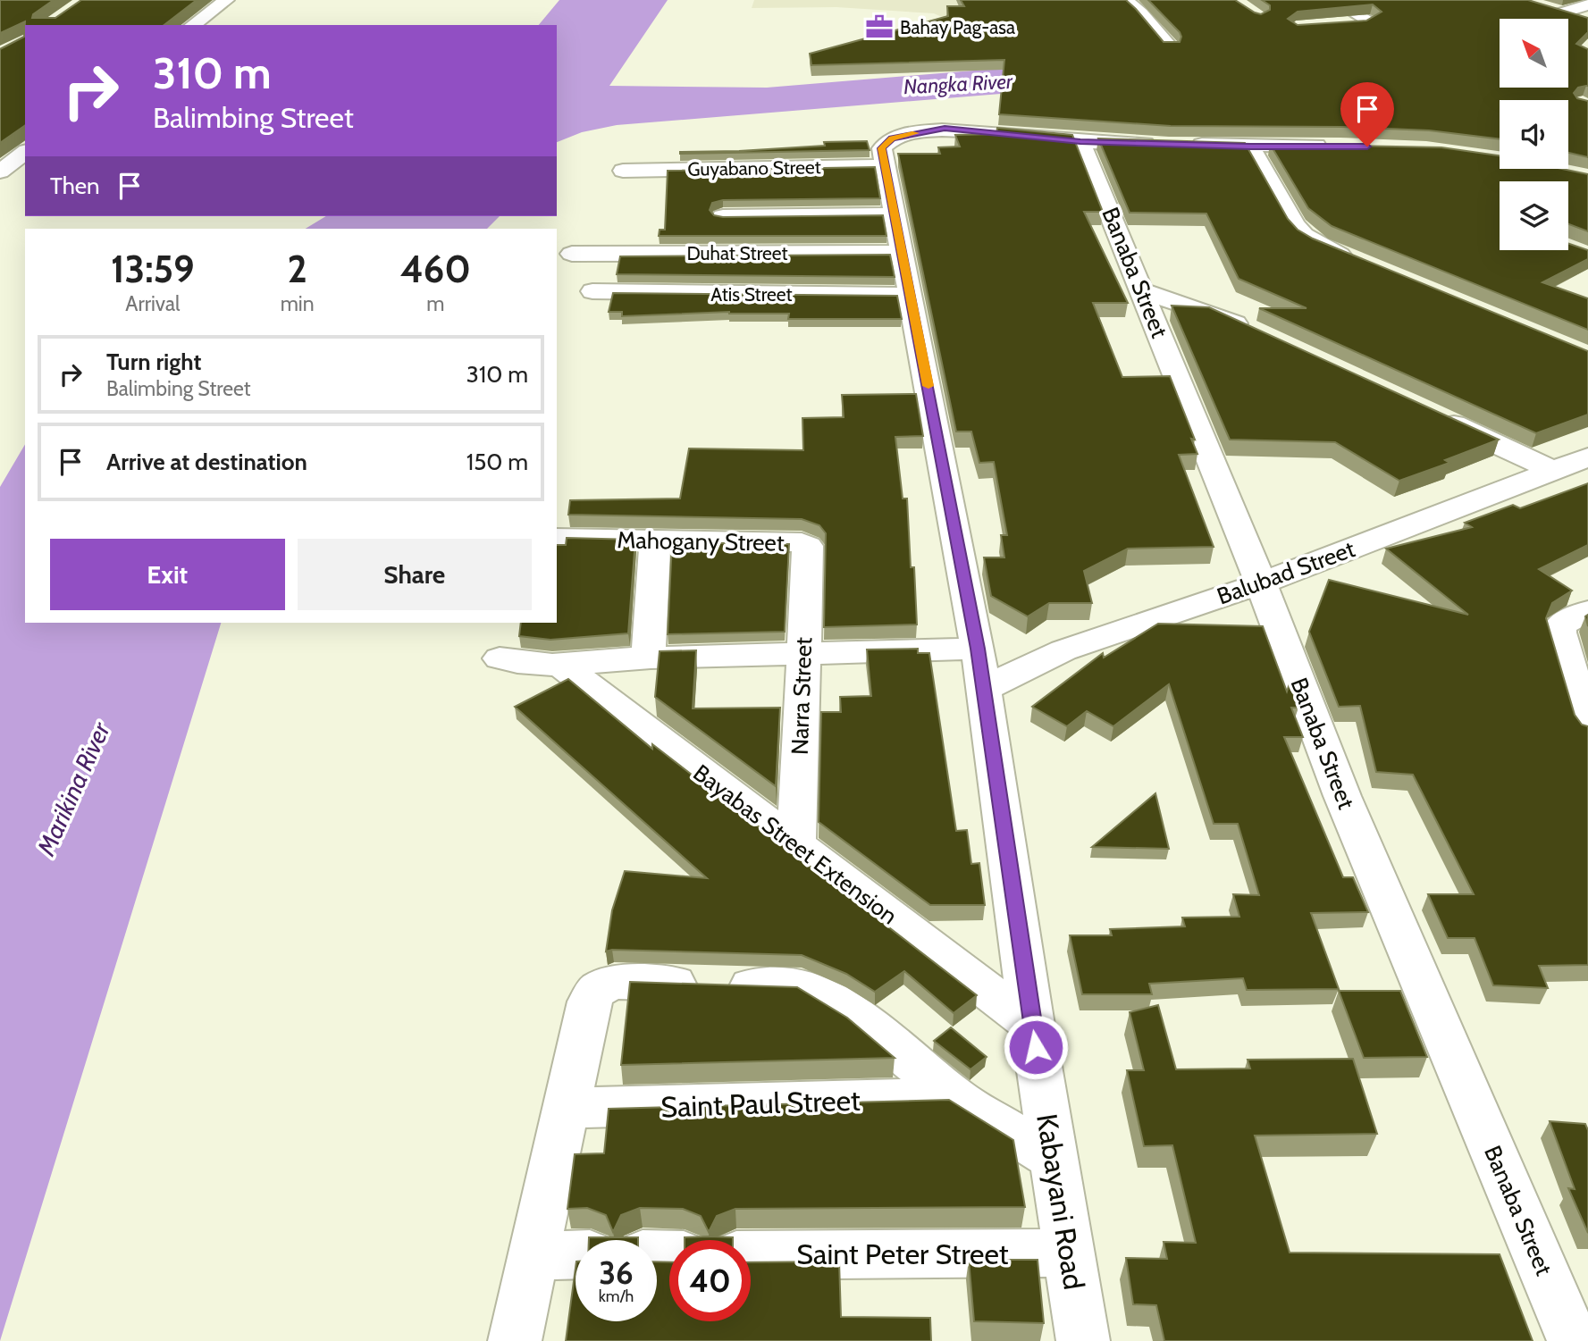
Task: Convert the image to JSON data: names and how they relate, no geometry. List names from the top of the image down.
{
  "streets": {
    "street": [
      "Guyabano Street",
      "Duhat Street",
      "Banaba Street",
      "Atis Street",
      "Mahogany Street",
      "Balubad Street",
      "Narra Street",
      "Bayabas Street Extension",
      "Saint Paul Street",
      "Kabayani Road",
      "Saint Peter Street"
    ]
  },
  "crossings": [
    ["Guyabano Street", "Banaba Street"],
    ["Guyabano Street", "Kabayani Road"],
    ["Duhat Street", "Kabayani Road"],
    ["Banaba Street", "Balubad Street"],
    ["Atis Street", "Kabayani Road"],
    ["Mahogany Street", "Narra Street"],
    ["Balubad Street", "Kabayani Road"],
    ["Narra Street", "Bayabas Street Extension"],
    ["Bayabas Street Extension", "Kabayani Road"],
    ["Kabayani Road", "Saint Peter Street"]
  ],
  "water": ["Nangka River", "Marikina River"],
  "places": {
    "office": ["Bahay Pag-asa"]
  },
  "north": "top left",
  "page": {
    "turn": ["310 m", "Balimbing Street"],
    "then": "Then",
    "eta": [
      "13:59",
      "Arrival",
      "2",
      "min",
      "460",
      "m"
    ],
    "list": [
      {
        "name": "Turn right",
        "note": "Balimbing Street",
        "value": "310 m"
      },
      {
        "name": "Arrive at destination",
        "value": "150 m"
      }
    ],
    "buttons": ["Exit", "Share"],
    "speed": "36 km/h",
    "limit": "40"
  }
}
